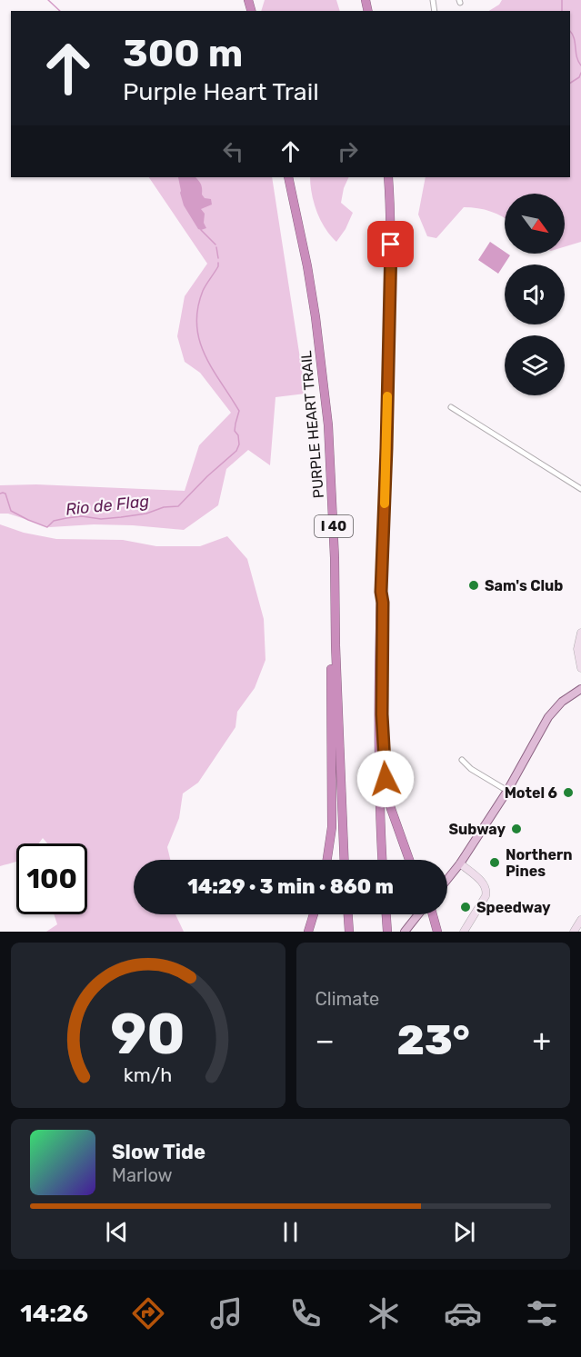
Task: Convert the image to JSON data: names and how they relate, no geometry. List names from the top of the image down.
{
  "streets": {
    "highway": ["PURPLE HEART TRAIL", "I 40"]
  },
  "water": ["Rio de Flag"],
  "places": [
    "Sam's Club",
    "Motel 6",
    "Subway",
    "Northern Pines",
    "Speedway"
  ],
  "north": "bottom right",
  "page": {
    "turn": ["300 m", "Purple Heart Trail"],
    "limit": "100",
    "trip": "14:29 · 3 min · 860 m",
    "tile": "Climate",
    "heat": ["−", "23°", "+"],
    "song": ["Slow Tide", "Marlow"],
    "tabs": "14:26",
    "gauge": ["90", "km/h"]
  }
}
